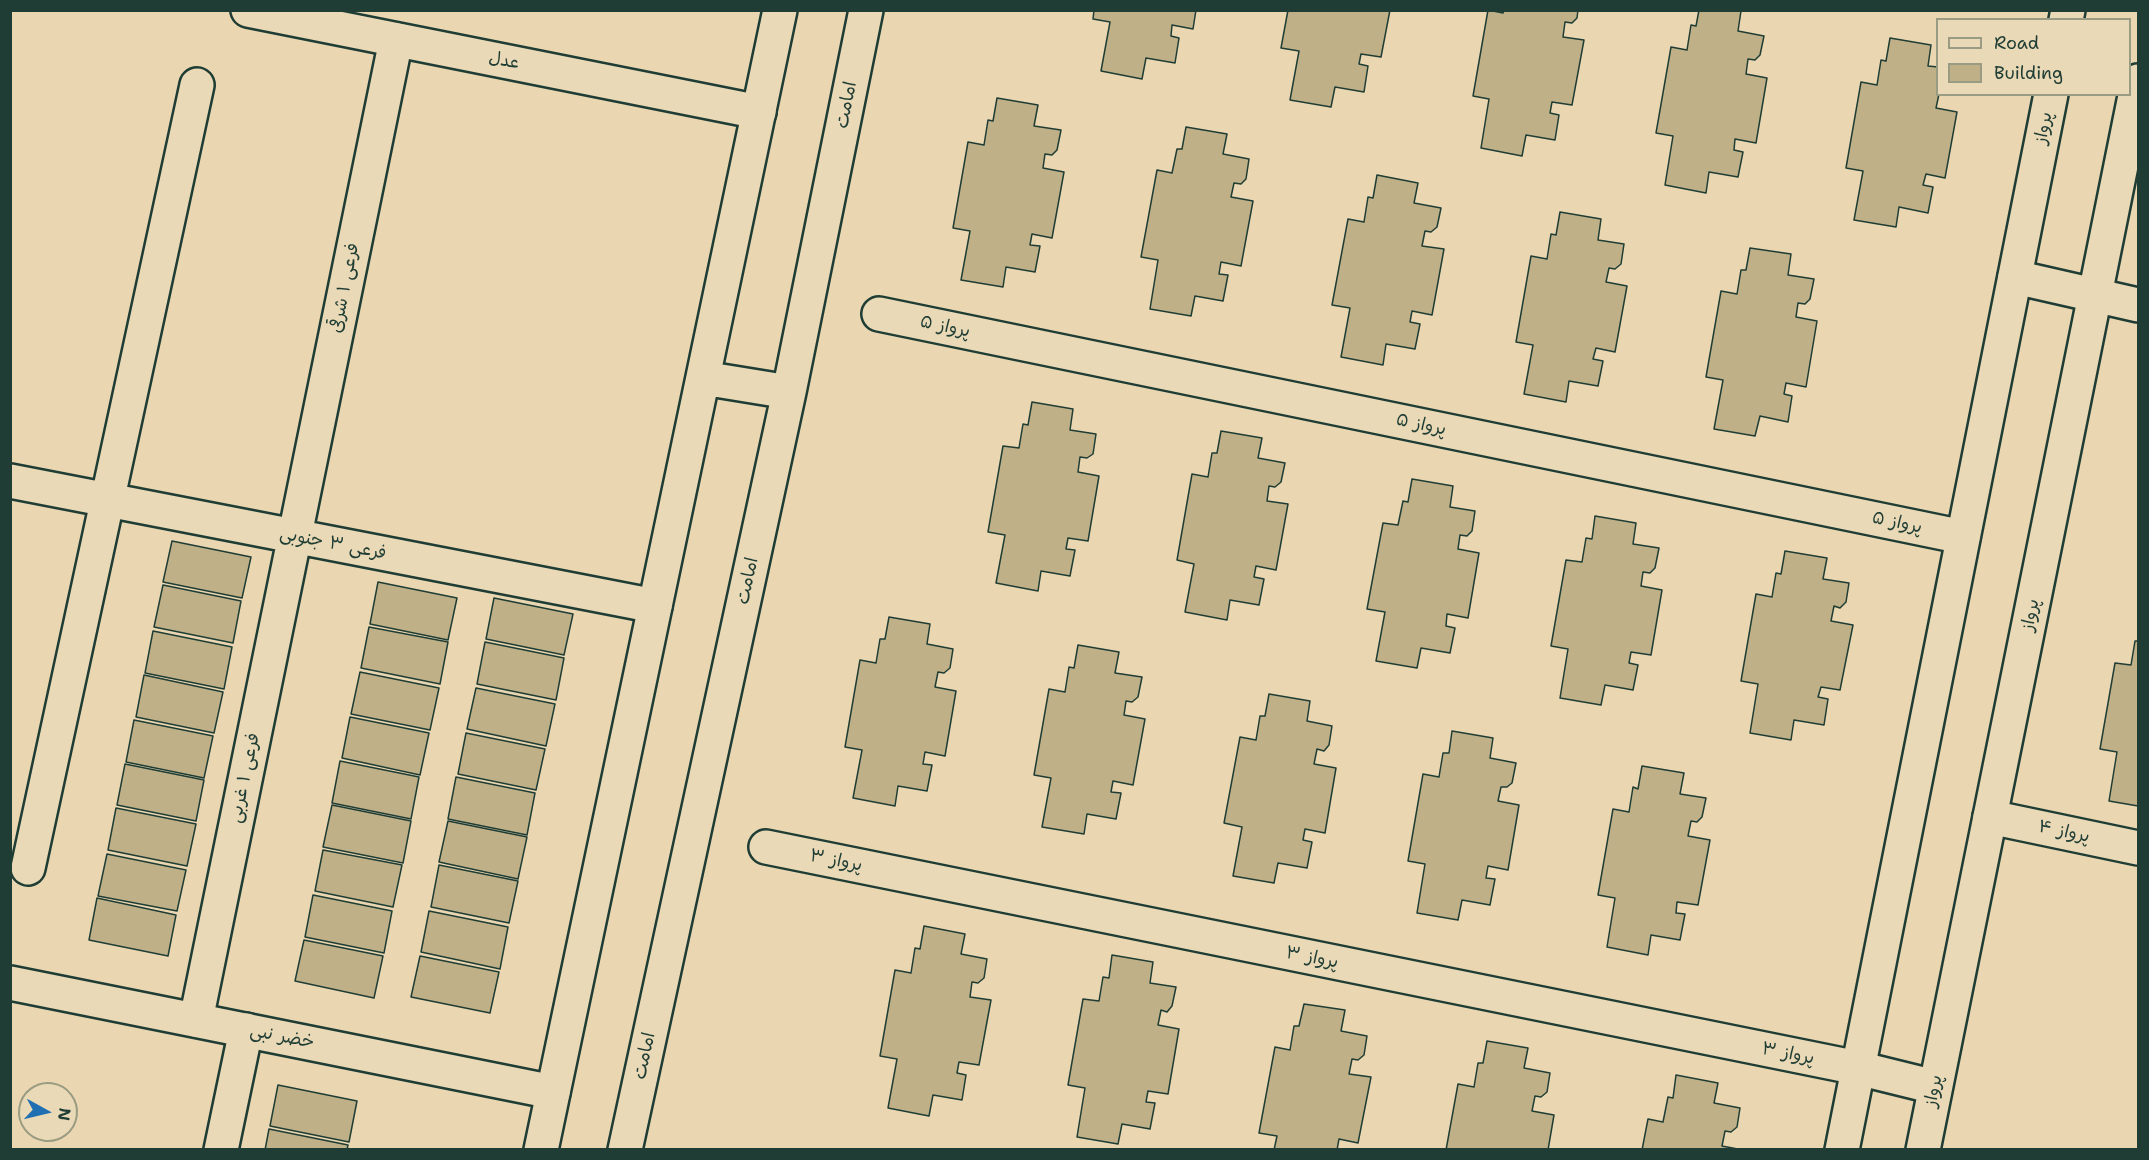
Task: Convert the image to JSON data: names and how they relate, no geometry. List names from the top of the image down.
{
  "streets": {
    "street": [
      "عدل",
      "امامت",
      "پرواز",
      "فرعی ۱ شرقی",
      "پرواز ۵",
      "فرعی ۳ جنوبی",
      "فرعی ۱ غربی",
      "پرواز ۴",
      "پرواز ۳",
      "خضر نبی"
    ]
  },
  "crossings": [
    ["عدل", "فرعی ۱ شرقی"],
    ["پرواز", "پرواز ۵"],
    ["پرواز", "پرواز ۴"],
    ["پرواز", "پرواز ۳"],
    ["فرعی ۱ شرقی", "فرعی ۳ جنوبی"],
    ["فرعی ۱ شرقی", "فرعی ۱ غربی"],
    ["فرعی ۳ جنوبی", "فرعی ۱ غربی"],
    ["فرعی ۱ غربی", "خضر نبی"]
  ],
  "legend": ["Road", "Building"],
  "north": "right"
}
